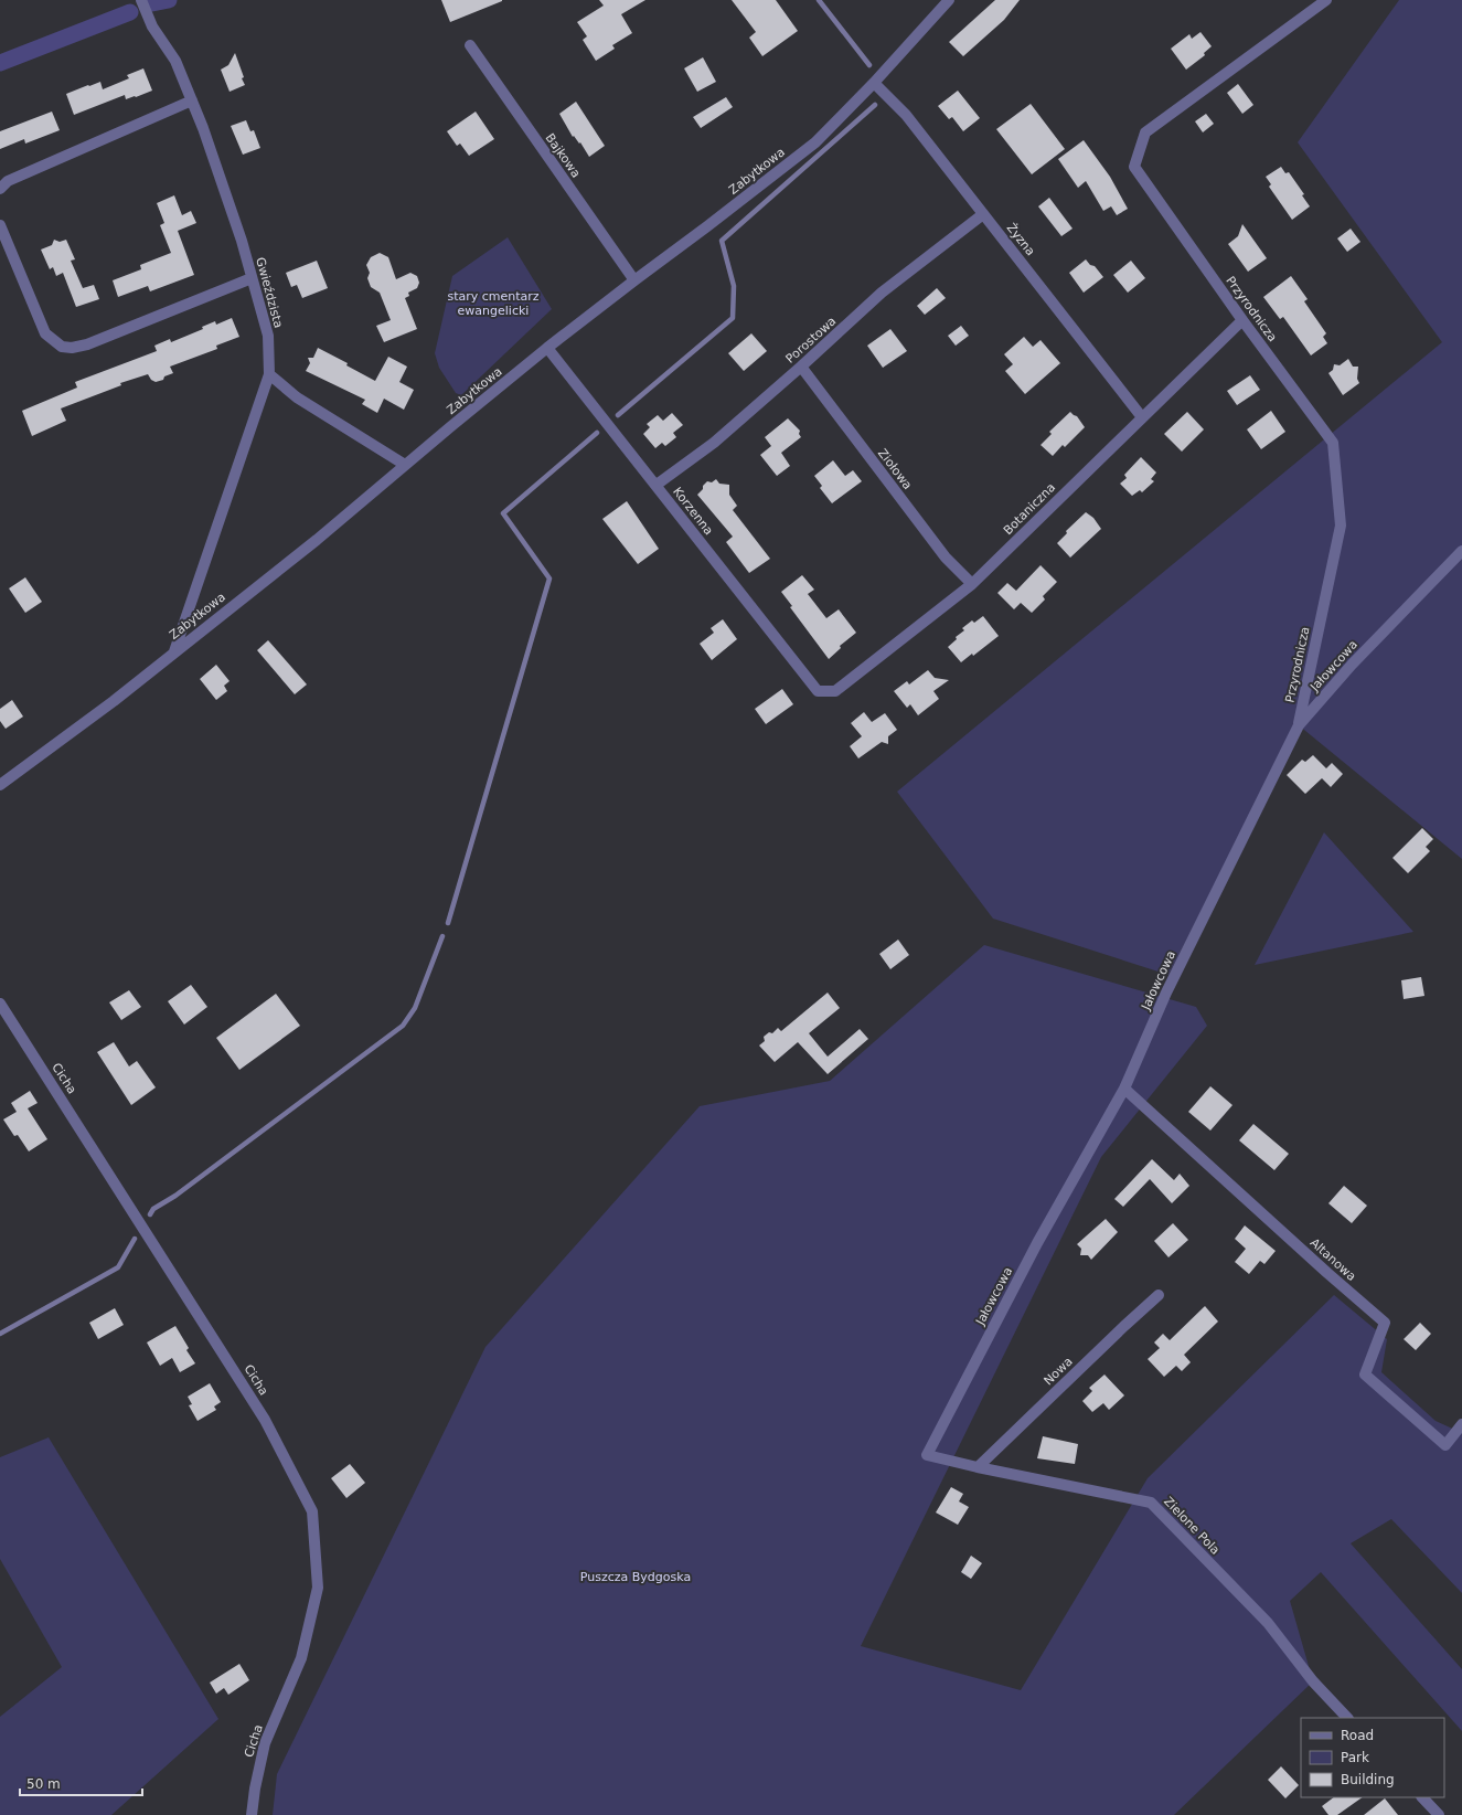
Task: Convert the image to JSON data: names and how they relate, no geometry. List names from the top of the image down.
{
  "streets": {
    "street": [
      "Bajkowa",
      "Zabytkowa",
      "Żyzna",
      "Gwieździsta",
      "Przyrodnicza",
      "Porostowa",
      "Ziołowa",
      "Botaniczna",
      "Korzenna",
      "Jałowcowa",
      "Cicha",
      "Altanowa",
      "Nowa",
      "Zielone Pola"
    ]
  },
  "crossings": [
    ["Bajkowa", "Zabytkowa"],
    ["Zabytkowa", "Żyzna"],
    ["Zabytkowa", "Gwieździsta"],
    ["Zabytkowa", "Korzenna"],
    ["Żyzna", "Porostowa"],
    ["Żyzna", "Botaniczna"],
    ["Przyrodnicza", "Botaniczna"],
    ["Przyrodnicza", "Jałowcowa"],
    ["Porostowa", "Ziołowa"],
    ["Porostowa", "Korzenna"],
    ["Ziołowa", "Botaniczna"],
    ["Botaniczna", "Korzenna"],
    ["Jałowcowa", "Altanowa"],
    ["Jałowcowa", "Zielone Pola"],
    ["Nowa", "Zielone Pola"]
  ],
  "parks": ["stary cmentarz ewangelicki", "Puszcza Bydgoska"],
  "legend": ["Road", "Park", "Building"],
  "scale_bar": "50 m"
}
